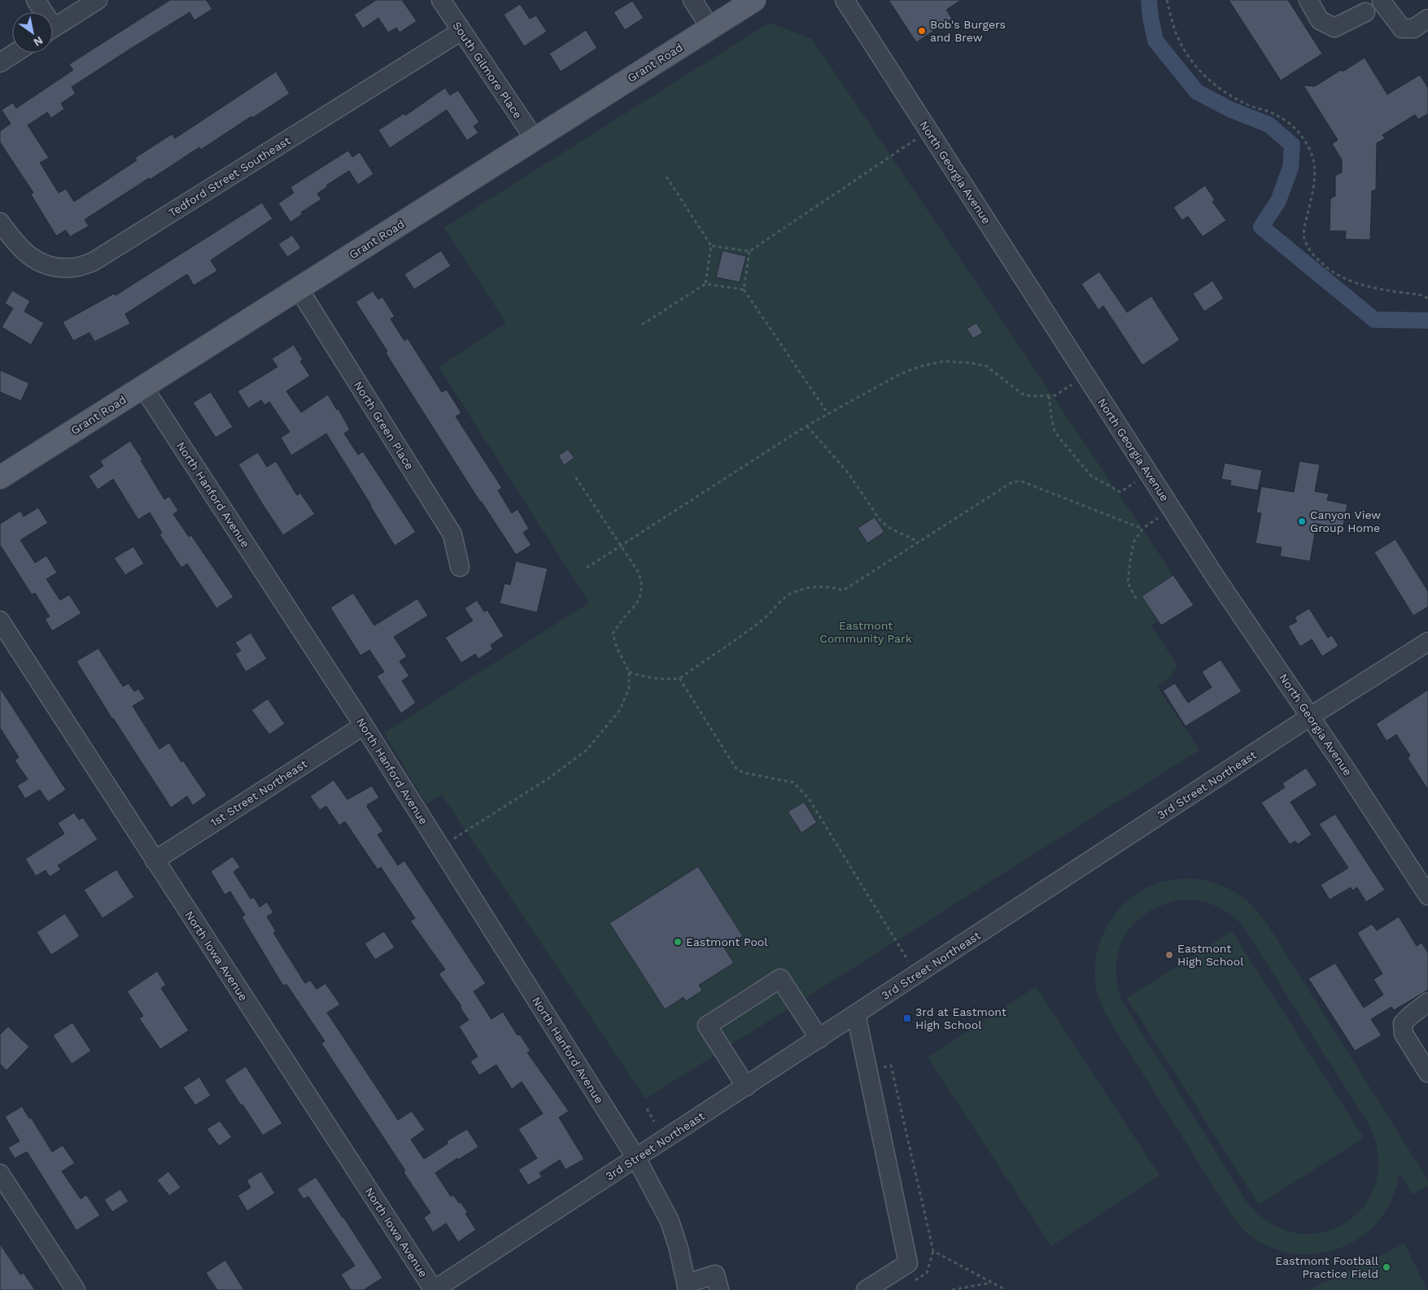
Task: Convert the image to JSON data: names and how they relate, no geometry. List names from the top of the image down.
{
  "streets": {
    "main road": ["Grant Road"],
    "street": [
      "South Gilmore Place",
      "North Georgia Avenue",
      "Tedford Street Southeast",
      "North Green Place",
      "North Hanford Avenue",
      "3rd Street Northeast",
      "1st Street Northeast",
      "North Iowa Avenue"
    ]
  },
  "crossings": [
    ["Grant Road", "South Gilmore Place"],
    ["Grant Road", "North Green Place"],
    ["Grant Road", "North Hanford Avenue"],
    ["South Gilmore Place", "Tedford Street Southeast"],
    ["North Georgia Avenue", "3rd Street Northeast"],
    ["North Hanford Avenue", "3rd Street Northeast"],
    ["North Hanford Avenue", "1st Street Northeast"],
    ["3rd Street Northeast", "North Iowa Avenue"],
    ["1st Street Northeast", "North Iowa Avenue"]
  ],
  "parks": ["Eastmont Community Park"],
  "places": {
    "other": [
      "Bob's Burgers and Brew",
      "Canyon View Group Home",
      "Eastmont Pool",
      "Eastmont High School",
      "Eastmont Football Practice Field"
    ],
    "transit": ["3rd at Eastmont High School"]
  },
  "north": "bottom right"
}
